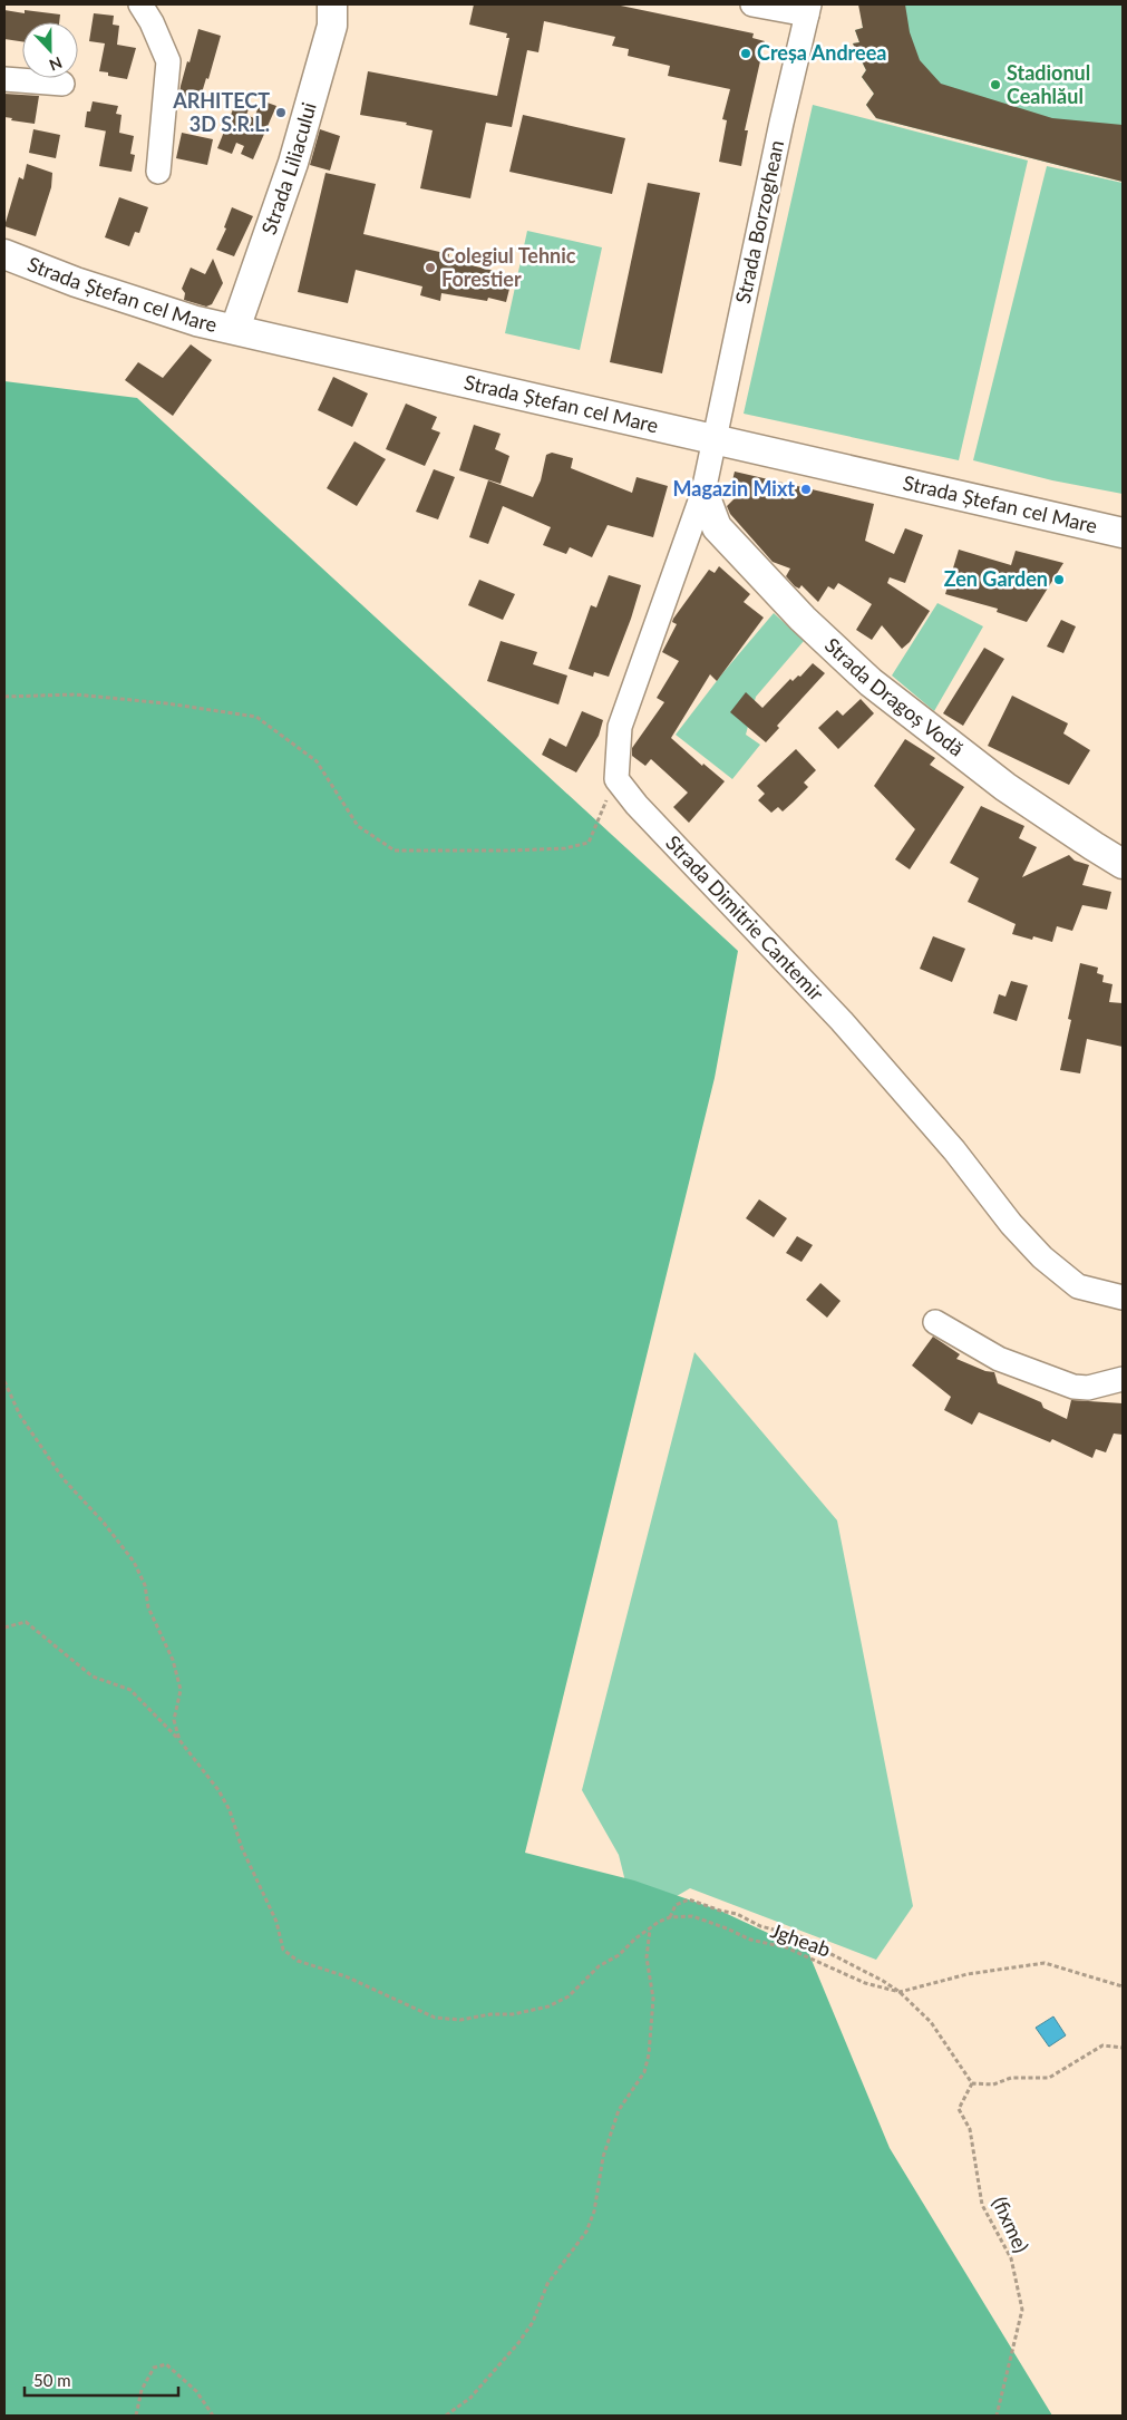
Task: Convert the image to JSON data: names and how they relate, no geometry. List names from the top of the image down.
{
  "streets": {
    "street": [
      "Strada Liliacului",
      "Strada Borzoghean",
      "Strada Ștefan cel Mare",
      "Strada Dragoș Vodă",
      "Strada Dimitrie Cantemir"
    ],
    "path": ["Jgheab", "(fixme)"]
  },
  "crossings": [
    ["Strada Liliacului", "Strada Ștefan cel Mare"],
    ["Strada Borzoghean", "Strada Ștefan cel Mare"]
  ],
  "places": [
    "Creșa Andreea",
    "Stadionul Ceahlăul",
    "ARHITECT 3D S.R.L.",
    "Colegiul Tehnic Forestier",
    "Magazin Mixt",
    "Zen Garden"
  ],
  "scale_bar": "50 m",
  "north": "bottom"
}
